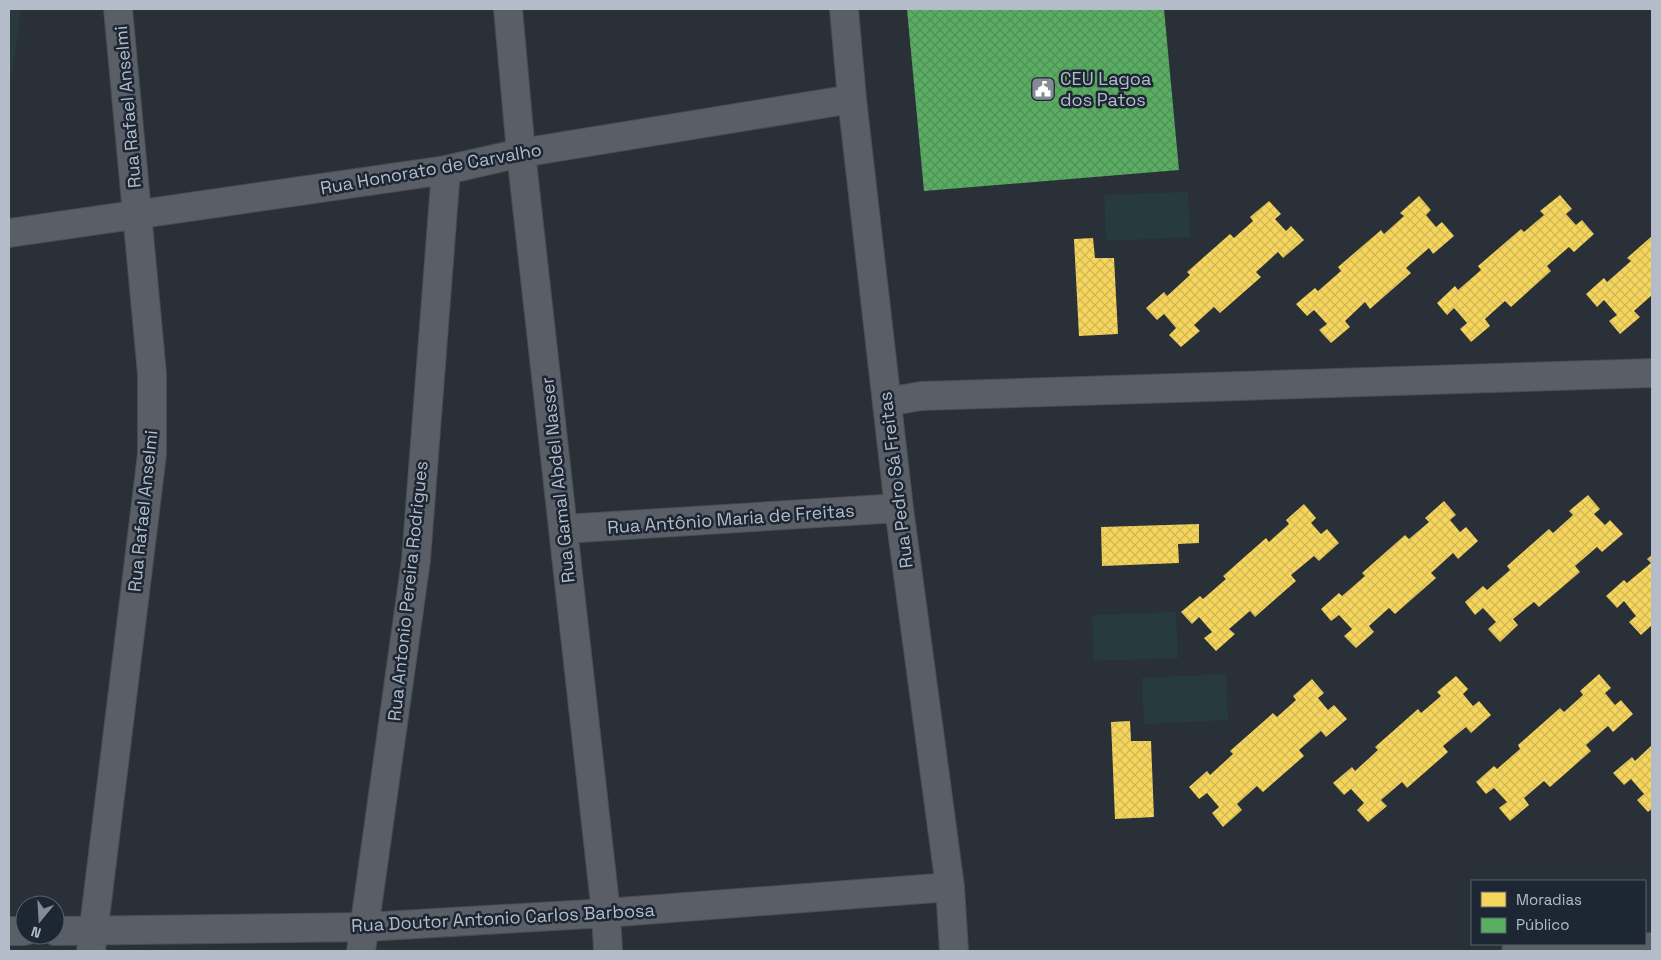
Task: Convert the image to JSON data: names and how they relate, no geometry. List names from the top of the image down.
{
  "streets": {
    "street": [
      "Rua Rafael Anselmi",
      "Rua Honorato de Carvalho",
      "Rua Gamal Abdel Nasser",
      "Rua Pedro Sá Freitas",
      "Rua Antônio Maria de Freitas",
      "Rua Antonio Pereira Rodrigues",
      "Rua Doutor Antonio Carlos Barbosa"
    ]
  },
  "crossings": [
    ["Rua Rafael Anselmi", "Rua Honorato de Carvalho"],
    ["Rua Rafael Anselmi", "Rua Doutor Antonio Carlos Barbosa"],
    ["Rua Honorato de Carvalho", "Rua Gamal Abdel Nasser"],
    ["Rua Honorato de Carvalho", "Rua Pedro Sá Freitas"],
    ["Rua Honorato de Carvalho", "Rua Antonio Pereira Rodrigues"],
    ["Rua Gamal Abdel Nasser", "Rua Antônio Maria de Freitas"],
    ["Rua Gamal Abdel Nasser", "Rua Doutor Antonio Carlos Barbosa"],
    ["Rua Pedro Sá Freitas", "Rua Antônio Maria de Freitas"],
    ["Rua Pedro Sá Freitas", "Rua Doutor Antonio Carlos Barbosa"],
    ["Rua Antonio Pereira Rodrigues", "Rua Doutor Antonio Carlos Barbosa"]
  ],
  "places": {
    "public building": ["CEU Lagoa dos Patos"]
  },
  "legend": ["Moradias", "Público"],
  "north": "bottom"
}
